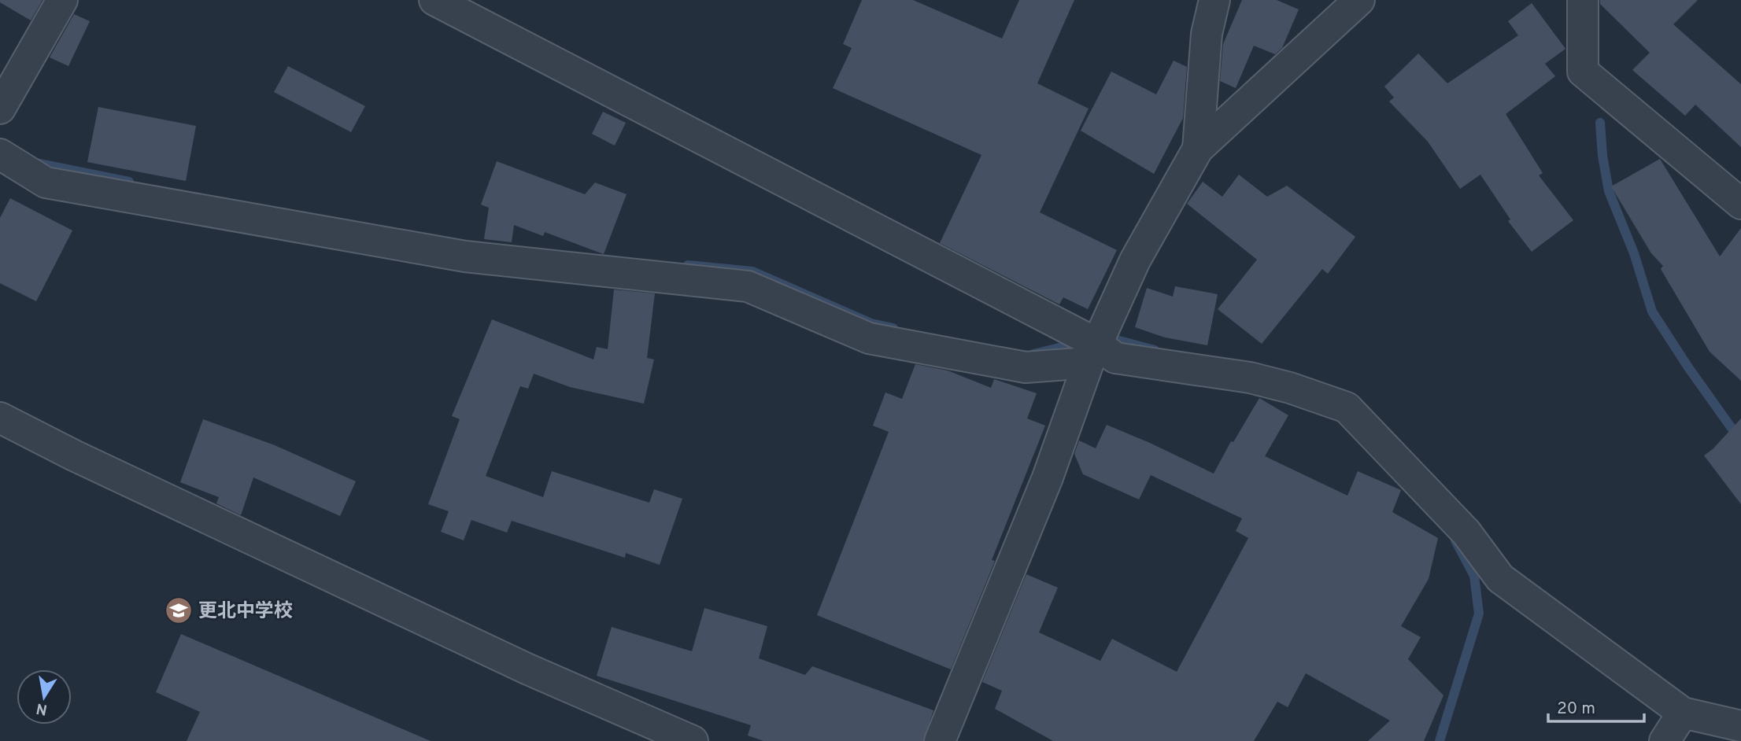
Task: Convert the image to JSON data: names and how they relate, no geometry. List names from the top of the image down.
{
  "places": {
    "school or university": ["更北中学校"]
  },
  "scale_bar": "20 m",
  "north": "bottom"
}
